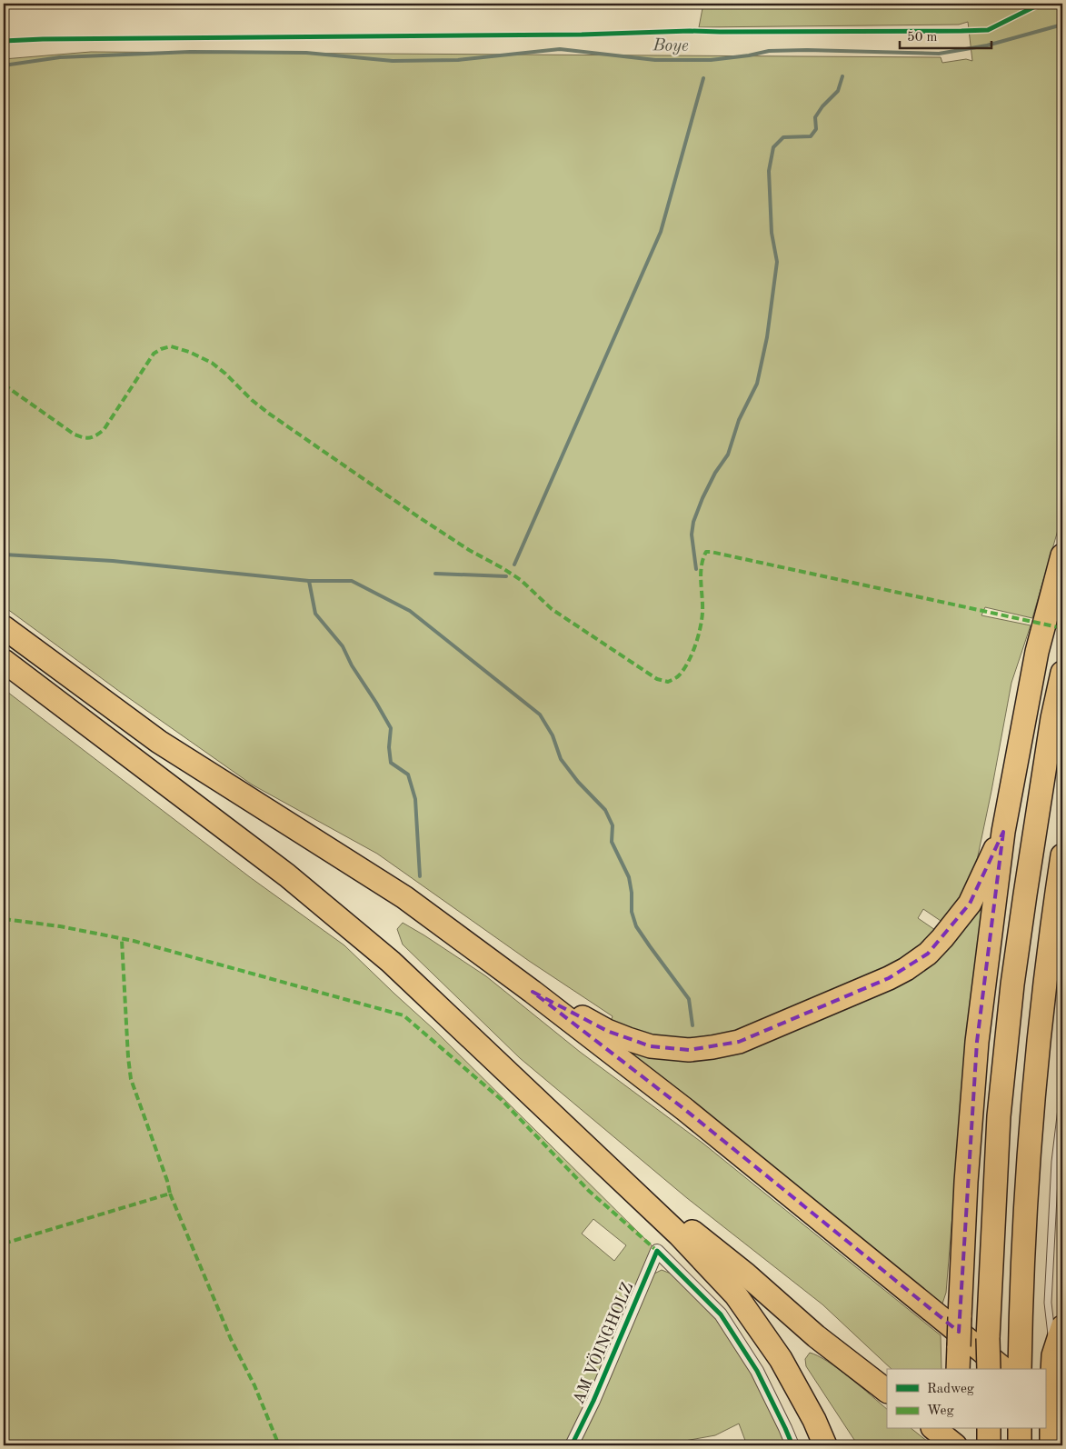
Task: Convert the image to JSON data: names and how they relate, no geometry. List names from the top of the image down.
{
  "streets": {
    "street": ["AM VÖINGHOLZ"]
  },
  "water": ["Boye"],
  "legend": ["Radweg", "Weg"],
  "scale_bar": "50 m"
}
